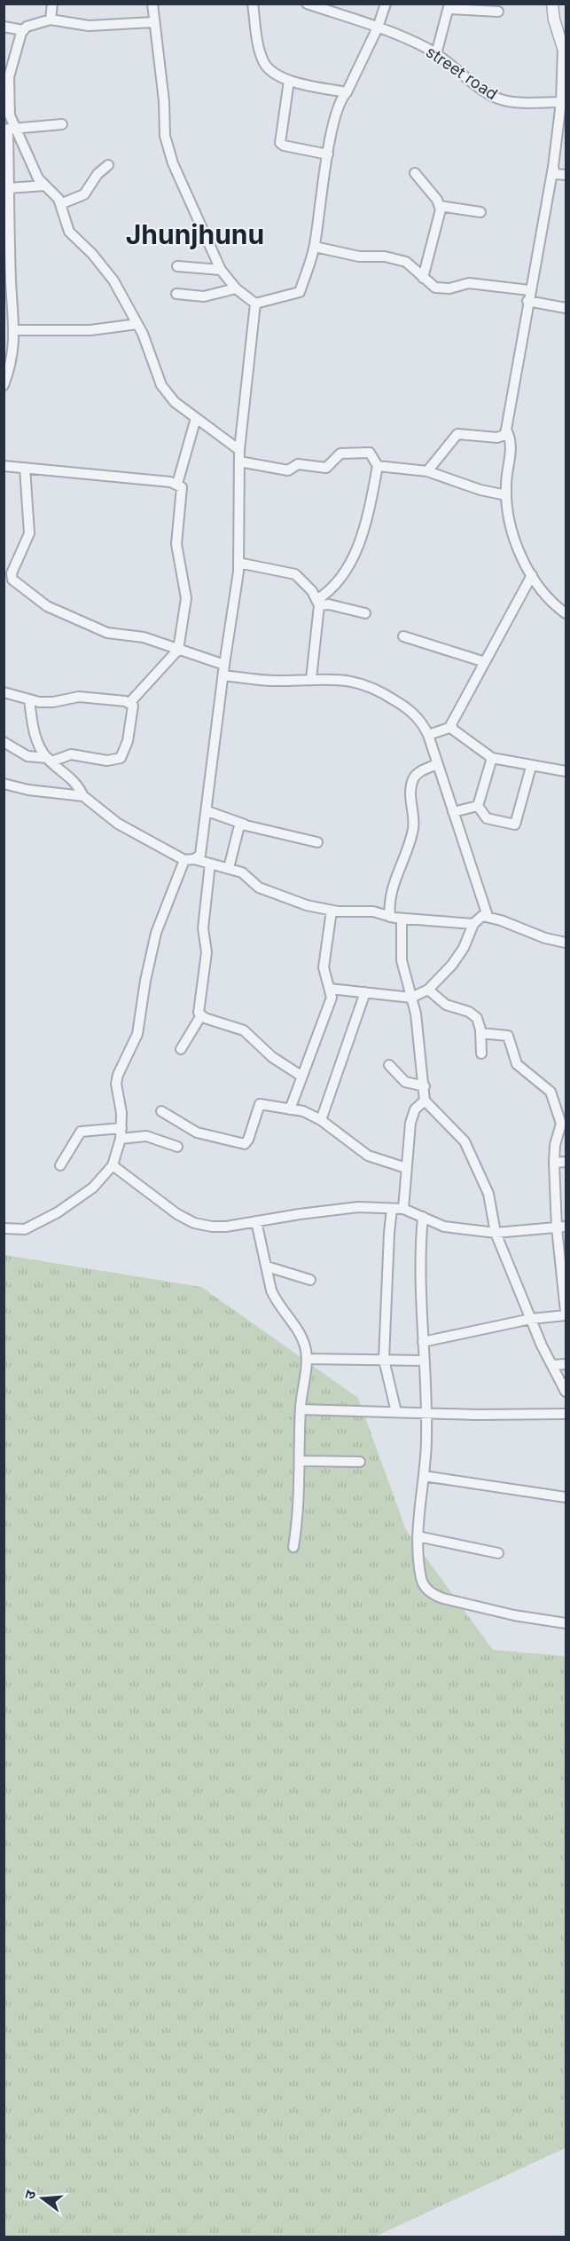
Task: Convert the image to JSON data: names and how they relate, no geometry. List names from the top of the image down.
{
  "streets": {
    "street": ["street road"]
  },
  "districts": ["Jhunjhunu"],
  "north": "left"
}
